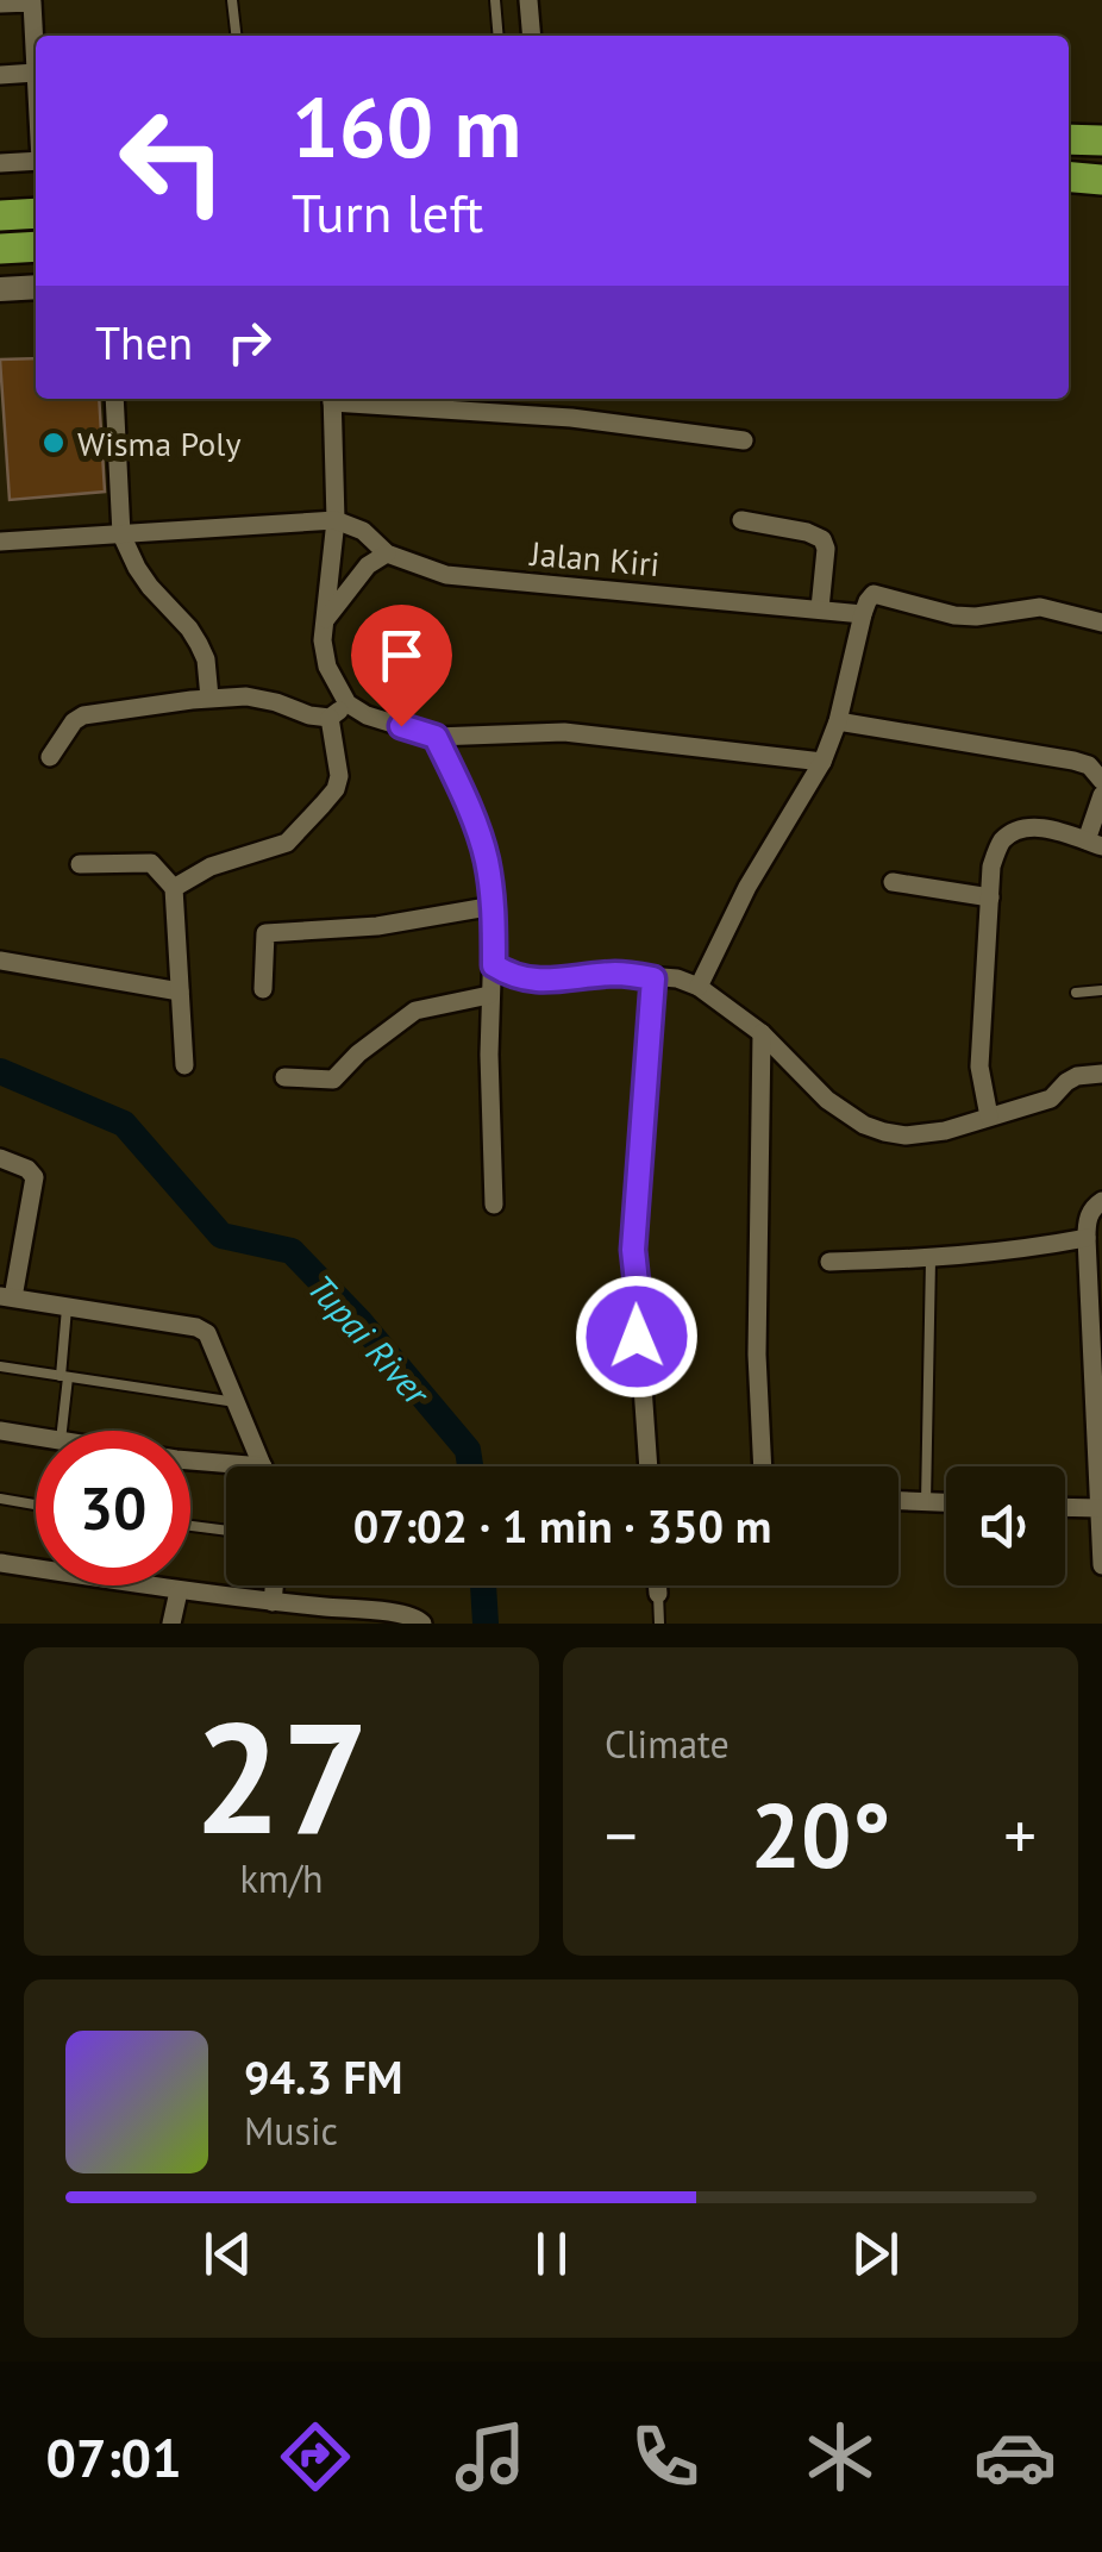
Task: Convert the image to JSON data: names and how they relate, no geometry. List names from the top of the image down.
{
  "streets": {
    "street": ["Jalan Kiri"]
  },
  "water": ["Tupai River"],
  "places": ["Wisma Poly"],
  "page": {
    "turn": ["160 m", "Turn left"],
    "then": "Then",
    "limit": "30",
    "trip": "07:02 · 1 min · 350 m",
    "tile": [
      ["27", "km/h"],
      "Climate"
    ],
    "heat": ["−", "20°", "+"],
    "song": ["94.3 FM", "Music"],
    "tabs": "07:01"
  }
}
